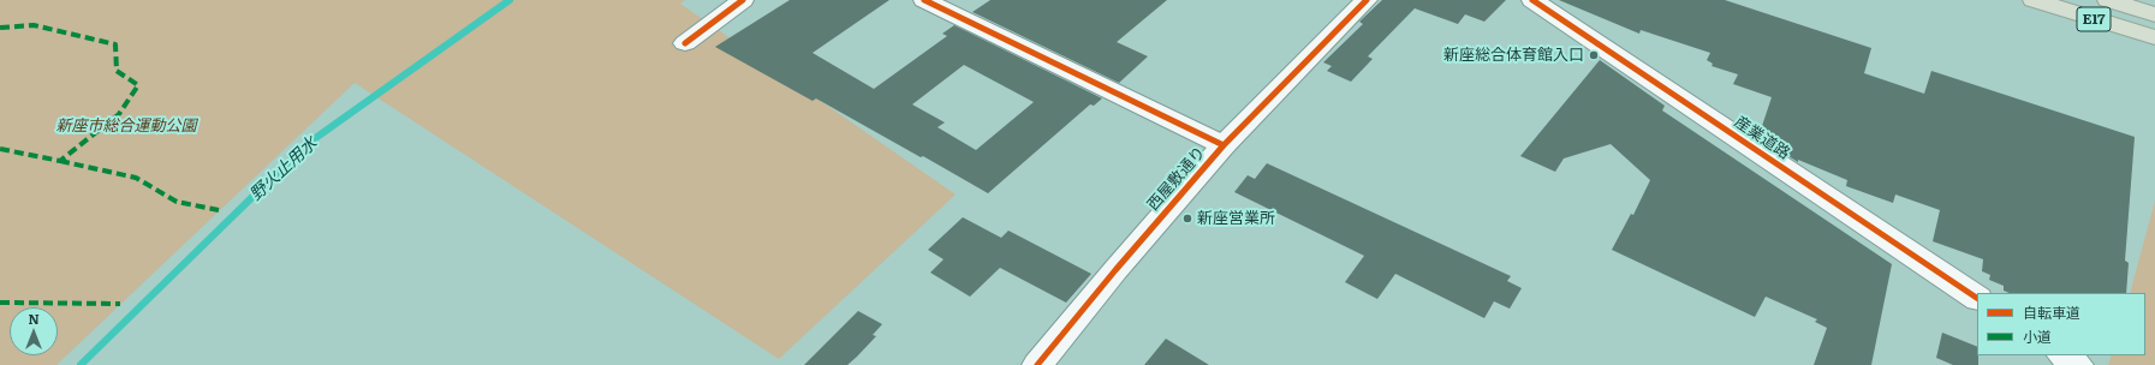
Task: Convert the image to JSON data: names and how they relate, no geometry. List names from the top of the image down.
{
  "streets": {
    "highway": ["E17"],
    "street": ["産業道路", "西屋敷通り"]
  },
  "water": ["野火止用水"],
  "parks": ["新座市総合運動公園"],
  "places": ["新座総合体育館入口", "新座営業所"],
  "legend": ["自転車道", "小道"],
  "north": "top"
}
